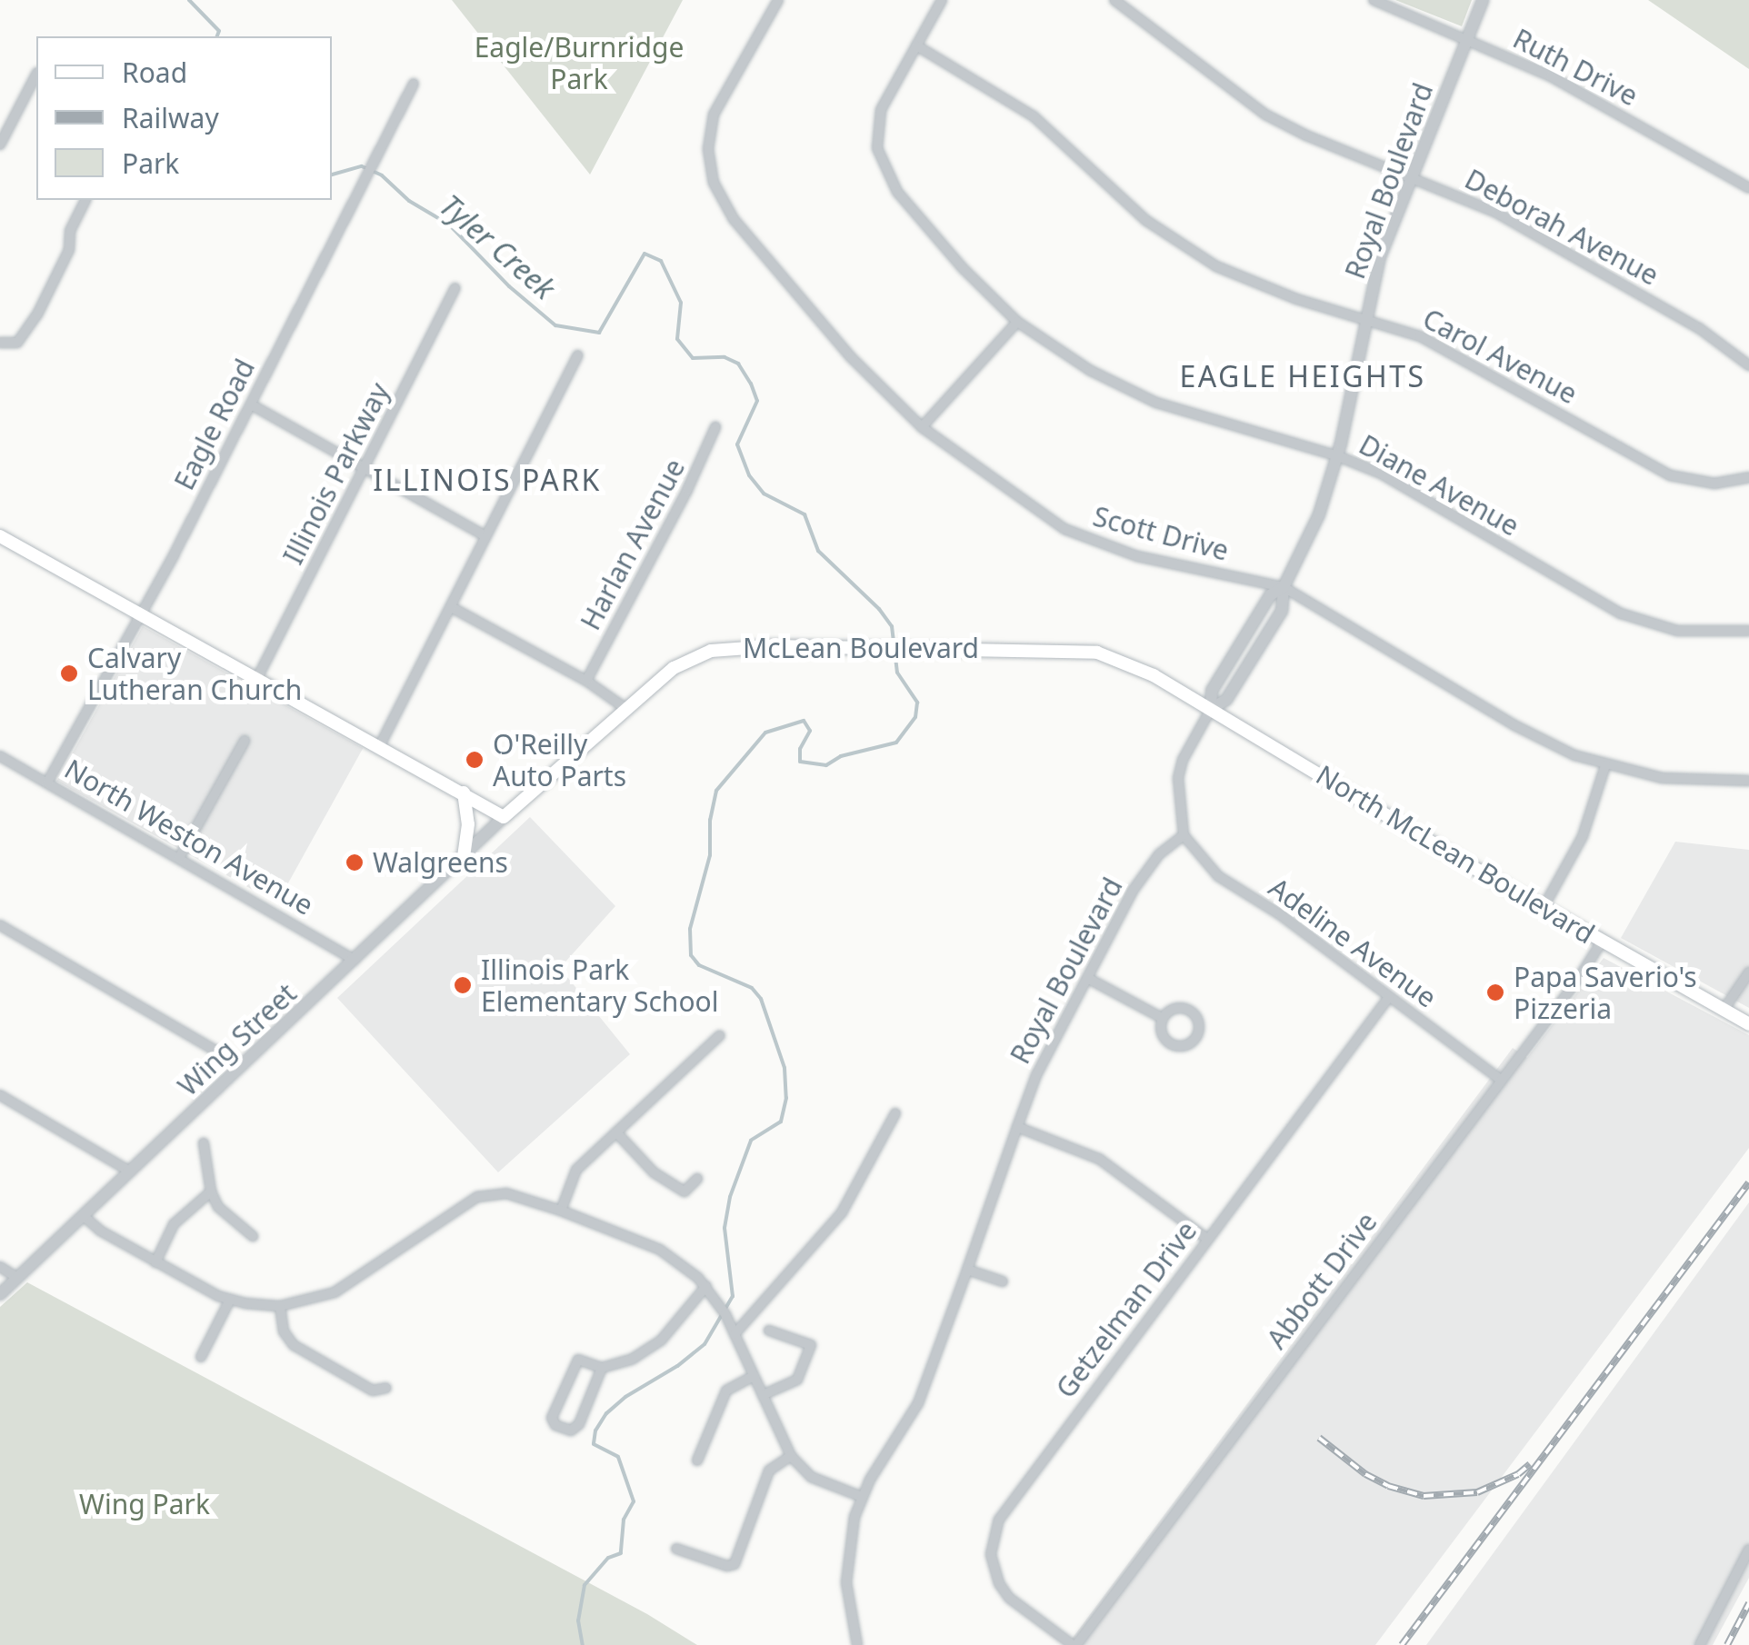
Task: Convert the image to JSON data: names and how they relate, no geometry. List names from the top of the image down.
{
  "streets": {
    "main road": ["McLean Boulevard", "North McLean Boulevard"],
    "street": [
      "Ruth Drive",
      "Royal Boulevard",
      "Deborah Avenue",
      "Carol Avenue",
      "Eagle Road",
      "Illinois Parkway",
      "Diane Avenue",
      "Scott Drive",
      "Harlan Avenue",
      "North Weston Avenue",
      "Adeline Avenue",
      "Wing Street",
      "Abbott Drive",
      "Getzelman Drive"
    ]
  },
  "crossings": [
    ["Ruth Drive", "Royal Boulevard"],
    ["Royal Boulevard", "Deborah Avenue"],
    ["Royal Boulevard", "Carol Avenue"],
    ["Royal Boulevard", "Diane Avenue"],
    ["Royal Boulevard", "Scott Drive"],
    ["Royal Boulevard", "McLean Boulevard"],
    ["Royal Boulevard", "North McLean Boulevard"],
    ["Royal Boulevard", "Adeline Avenue"],
    ["Carol Avenue", "Diane Avenue"],
    ["Eagle Road", "North Weston Avenue"],
    ["McLean Boulevard", "North McLean Boulevard"],
    ["McLean Boulevard", "Wing Street"],
    ["North Weston Avenue", "Wing Street"],
    ["North McLean Boulevard", "Abbott Drive"],
    ["Adeline Avenue", "Abbott Drive"],
    ["Adeline Avenue", "Getzelman Drive"],
    ["Abbott Drive", "Getzelman Drive"]
  ],
  "districts": ["EAGLE HEIGHTS", "ILLINOIS PARK"],
  "water": ["Tyler Creek"],
  "parks": ["Eagle/Burnridge Park", "Wing Park"],
  "places": [
    "Calvary Lutheran Church",
    "O'Reilly Auto Parts",
    "Walgreens",
    "Illinois Park Elementary School",
    "Papa Saverio's Pizzeria"
  ],
  "legend": ["Road", "Railway", "Park"]
}
